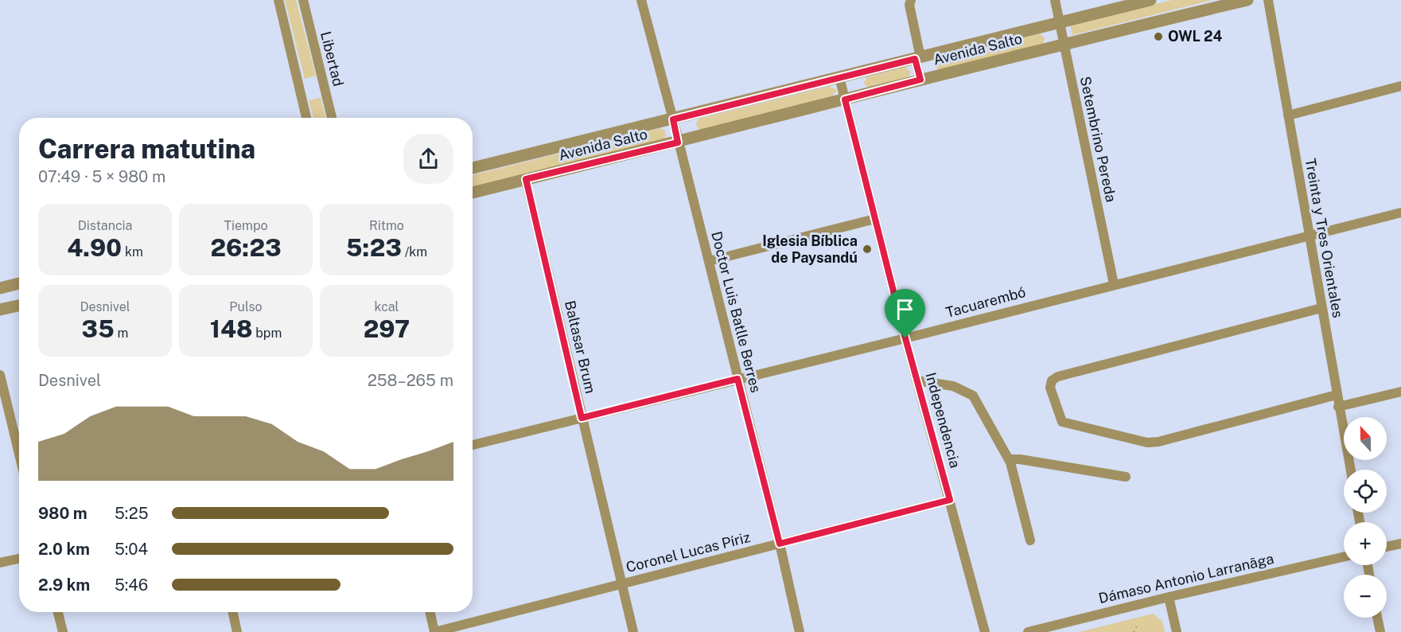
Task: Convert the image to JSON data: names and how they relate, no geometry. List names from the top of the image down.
{
  "streets": {
    "street": [
      "Avenida Salto",
      "Libertad",
      "Setembrino Pereda",
      "Treinta y Tres Orientales",
      "Tacuarembó",
      "Doctor Luis Batlle Berres",
      "Baltasar Brum",
      "Independencia",
      "Coronel Lucas Píriz",
      "Dámaso Antonio Larranãga"
    ]
  },
  "crossings": [
    ["Avenida Salto", "Setembrino Pereda"],
    ["Avenida Salto", "Doctor Luis Batlle Berres"],
    ["Avenida Salto", "Baltasar Brum"],
    ["Avenida Salto", "Independencia"],
    ["Setembrino Pereda", "Tacuarembó"],
    ["Treinta y Tres Orientales", "Tacuarembó"],
    ["Tacuarembó", "Doctor Luis Batlle Berres"],
    ["Tacuarembó", "Baltasar Brum"],
    ["Tacuarembó", "Independencia"],
    ["Doctor Luis Batlle Berres", "Coronel Lucas Píriz"],
    ["Baltasar Brum", "Coronel Lucas Píriz"],
    ["Independencia", "Coronel Lucas Píriz"]
  ],
  "places": ["OWL 24", "Iglesia Bíblica de Paysandú"],
  "north": "top",
  "page": {
    "heading": ["Carrera matutina", "07:49 · 5 × 980 m"],
    "stats": [
      ["Distancia", "4.90 km"],
      ["Tiempo", "26:23"],
      ["Ritmo", "5:23 /km"],
      ["Desnivel", "35 m"],
      ["Pulso", "148 bpm"],
      ["kcal", "297"]
    ],
    "chart": ["Desnivel", "258–265 m"],
    "map_buttons": ["+", "−"],
    "list": [
      {
        "name": "980 m",
        "note": "5:25"
      },
      {
        "name": "2.0 km",
        "note": "5:04"
      },
      {
        "name": "2.9 km",
        "note": "5:46"
      }
    ]
  }
}
